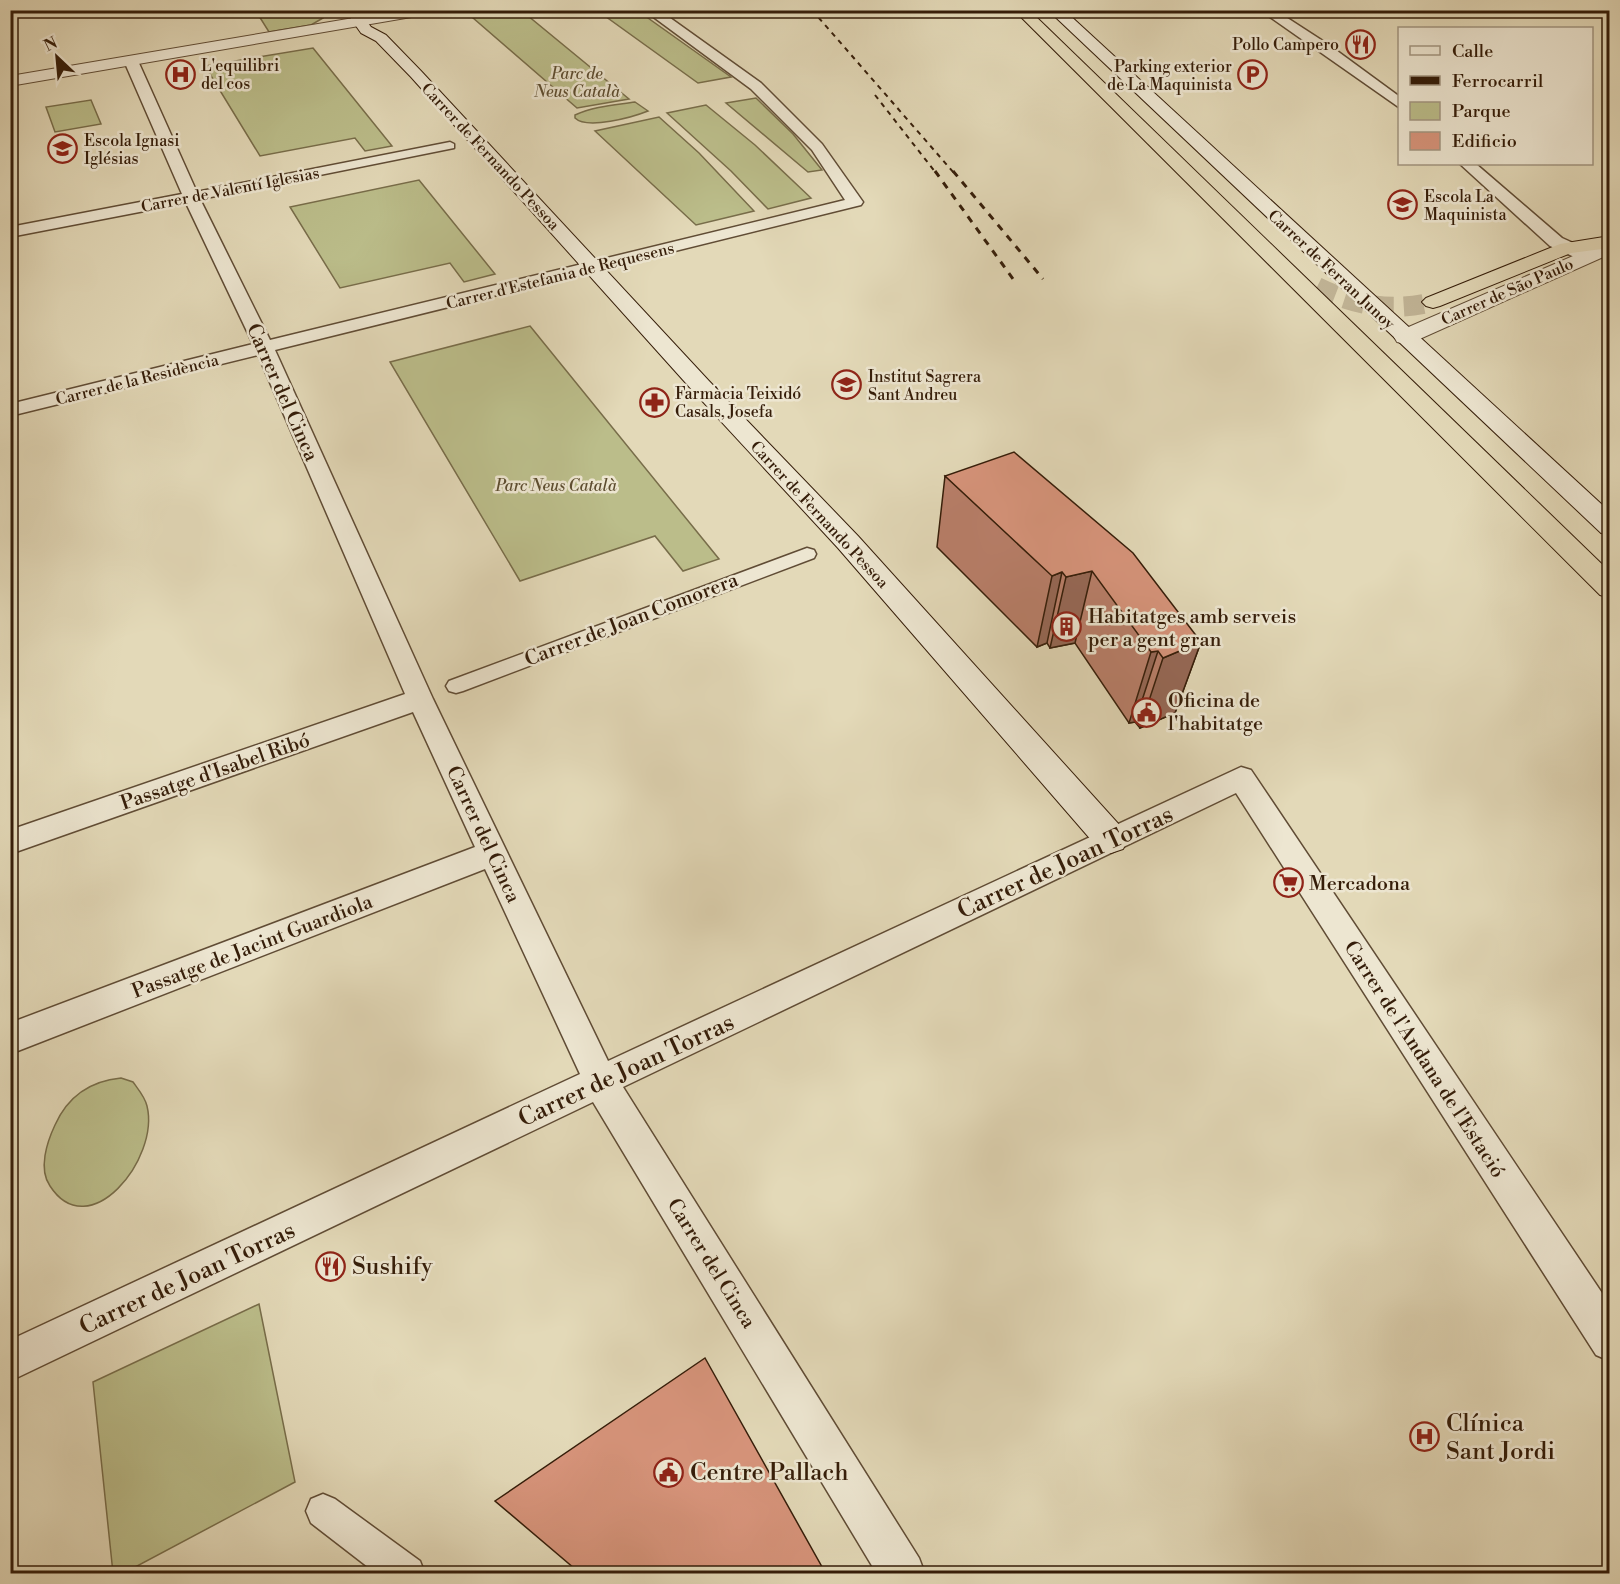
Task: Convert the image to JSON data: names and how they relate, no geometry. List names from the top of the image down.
{
  "streets": {
    "main road": ["Carrer de Fernando Pessoa", "Carrer de Ferran Junoy", "Carrer de São Paulo"],
    "street": [
      "Carrer de Valentí Iglesias",
      "Carrer d'Estefania de Requesens",
      "Carrer de la Residència",
      "Carrer del Cinca",
      "Carrer de Joan Comorera",
      "Passatge d'Isabel Ribó",
      "Carrer de Joan Torras",
      "Passatge de Jacint Guardiola",
      "Carrer de l'Andana de l'Estació"
    ]
  },
  "crossings": [
    ["Carrer de Fernando Pessoa", "Carrer d'Estefania de Requesens"],
    ["Carrer de Fernando Pessoa", "Carrer de Joan Torras"],
    ["Carrer de Valentí Iglesias", "Carrer del Cinca"],
    ["Carrer de Ferran Junoy", "Carrer de São Paulo"],
    ["Carrer d'Estefania de Requesens", "Carrer de la Residència"],
    ["Carrer d'Estefania de Requesens", "Carrer del Cinca"],
    ["Carrer de la Residència", "Carrer del Cinca"],
    ["Carrer del Cinca", "Passatge d'Isabel Ribó"],
    ["Carrer del Cinca", "Carrer de Joan Torras"],
    ["Carrer del Cinca", "Passatge de Jacint Guardiola"],
    ["Carrer de Joan Torras", "Carrer de l'Andana de l'Estació"]
  ],
  "parks": ["Parc de Neus Català", "Parc Neus Català"],
  "places": {
    "restaurant": ["Pollo Campero", "Sushify"],
    "hospital": ["L'equilibri del cos", "Clínica Sant Jordi"],
    "parking": ["Parking exterior de La Maquinista"],
    "school or university": ["Escola Ignasi Iglésias", "Escola La Maquinista", "Institut Sagrera Sant Andreu"],
    "pharmacy": ["Farmàcia Teixidó Casals, Josefa"],
    "building": ["Habitatges amb serveis per a gent gran"],
    "public building": ["Oficina de l'habitatge", "Centre Pallach"],
    "supermarket": ["Mercadona"]
  },
  "legend": [
    "Calle",
    "Ferrocarril",
    "Parque",
    "Edificio"
  ],
  "north": "top left"
}
